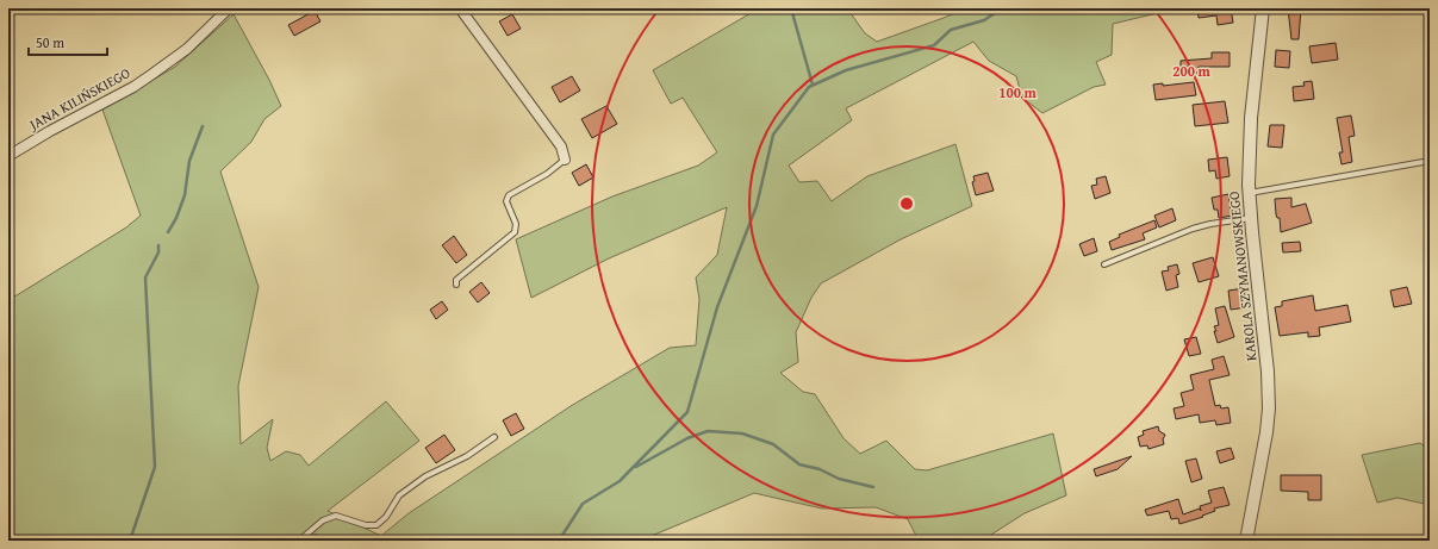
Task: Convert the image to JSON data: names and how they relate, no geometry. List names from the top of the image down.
{
  "streets": {
    "street": ["JANA KILIŃSKIEGO", "KAROLA SZYMANOWSKIEGO"]
  },
  "scale_bar": "50 m",
  "rings": ["200 m", "100 m"]
}
